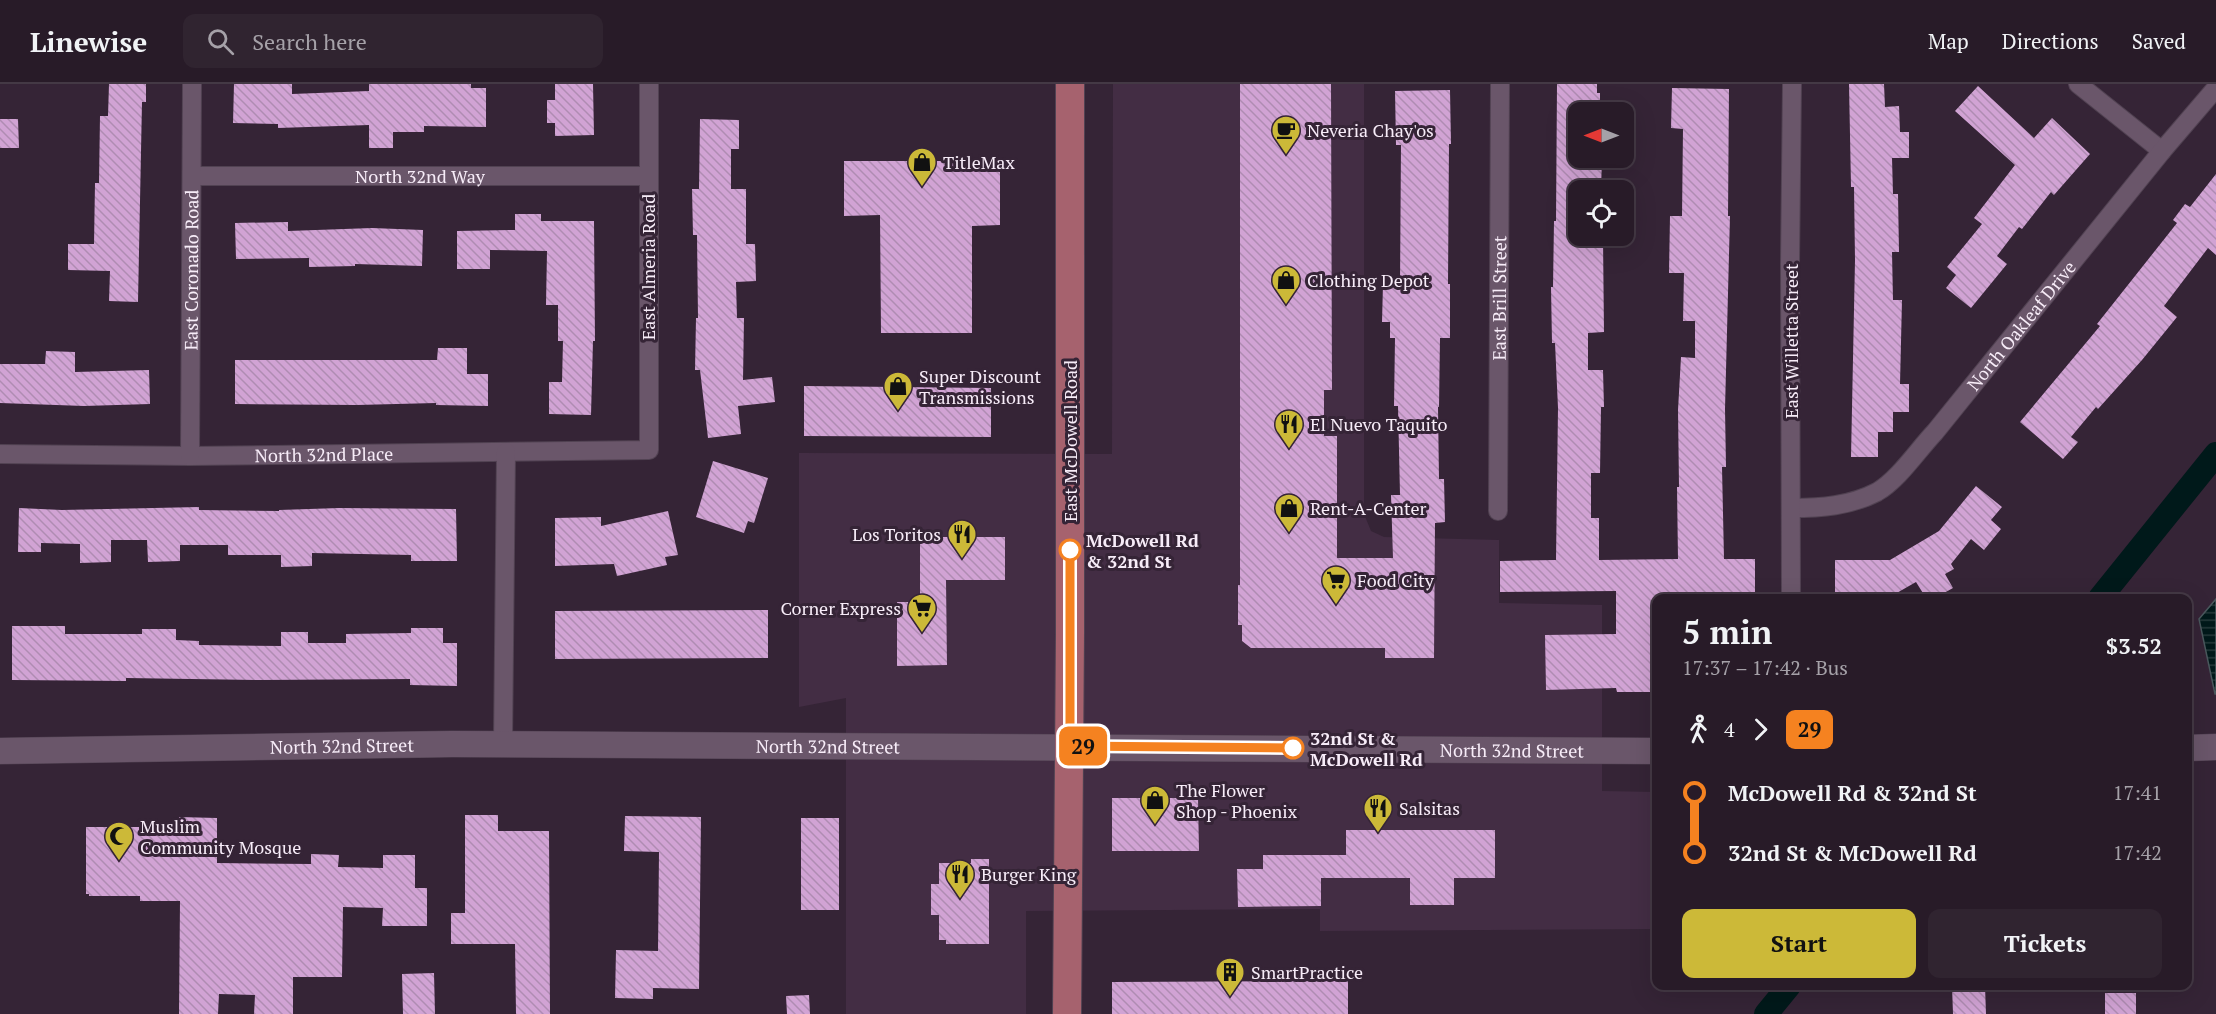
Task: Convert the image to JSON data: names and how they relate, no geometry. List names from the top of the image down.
{
  "streets": {
    "main road": ["East McDowell Road", "North 32nd Street"],
    "street": [
      "North 32nd Way",
      "East Almeria Road",
      "East Coronado Road",
      "East Brill Street",
      "North Oakleaf Drive",
      "East Willetta Street",
      "North 32nd Place"
    ]
  },
  "crossings": [
    ["North 32nd Way", "East Almeria Road"],
    ["North 32nd Way", "East Coronado Road"],
    ["East Almeria Road", "North 32nd Place"],
    ["East Coronado Road", "North 32nd Place"],
    ["North Oakleaf Drive", "East Willetta Street"],
    ["East McDowell Road", "North 32nd Street"]
  ],
  "places": {
    "cafe": ["Neveria Chay'os"],
    "shop": [
      "TitleMax",
      "Clothing Depot",
      "Super Discount Transmissions",
      "Rent-A-Center",
      "The Flower Shop - Phoenix"
    ],
    "restaurant": [
      "El Nuevo Taquito",
      "Los Toritos",
      "Salsitas",
      "Burger King"
    ],
    "other": ["McDowell Rd & 32nd St", "32nd St & McDowell Rd"],
    "supermarket": ["Food City", "Corner Express"],
    "mosque": ["Muslim Community Mosque"],
    "building": ["SmartPractice"]
  },
  "lines": ["bus line 29"],
  "north": "left",
  "page": {
    "header": "Linewise",
    "search": "Search here",
    "nav": ["Map", "Directions", "Saved"],
    "on_map": "29",
    "heading": ["5 min", "17:37 – 17:42 · Bus", "$3.52"],
    "legs": ["4", "29"],
    "list": [
      {
        "name": "McDowell Rd & 32nd St",
        "value": "17:41"
      },
      {
        "name": "32nd St & McDowell Rd",
        "value": "17:42"
      }
    ],
    "buttons": ["Start", "Tickets"]
  }
}
